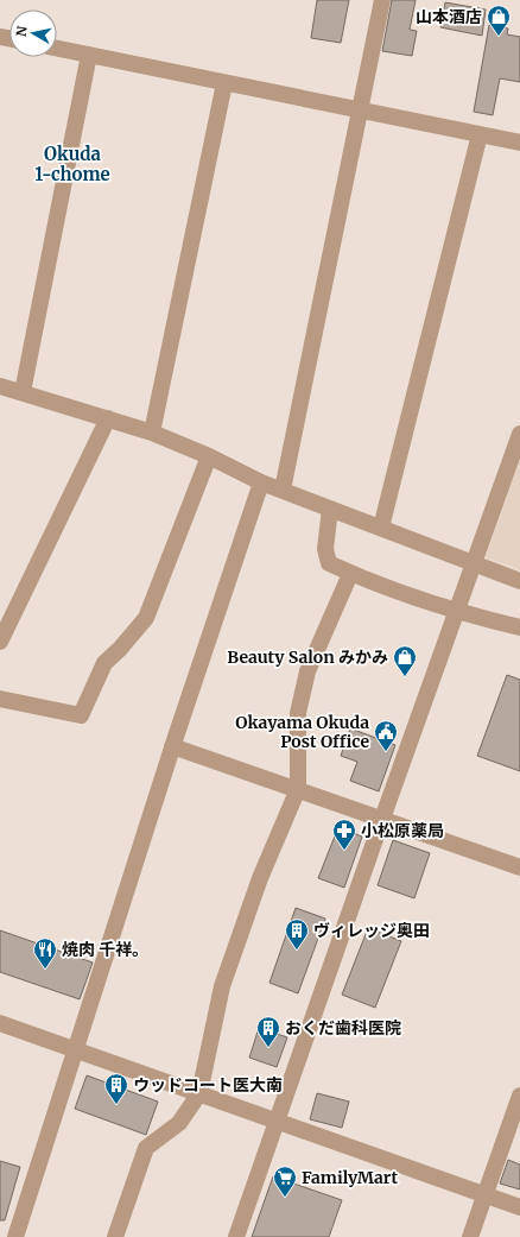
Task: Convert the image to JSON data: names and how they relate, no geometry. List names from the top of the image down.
{
  "districts": ["Okuda 1-chome"],
  "places": {
    "shop": ["山本酒店", "Beauty Salon みかみ"],
    "public building": ["Okayama Okuda Post Office"],
    "pharmacy": ["小松原薬局"],
    "building": ["ヴィレッジ奥田", "おくだ歯科医院", "ウッドコート医大南"],
    "restaurant": ["焼肉 千祥。"],
    "supermarket": ["FamilyMart"]
  },
  "north": "left"
}
